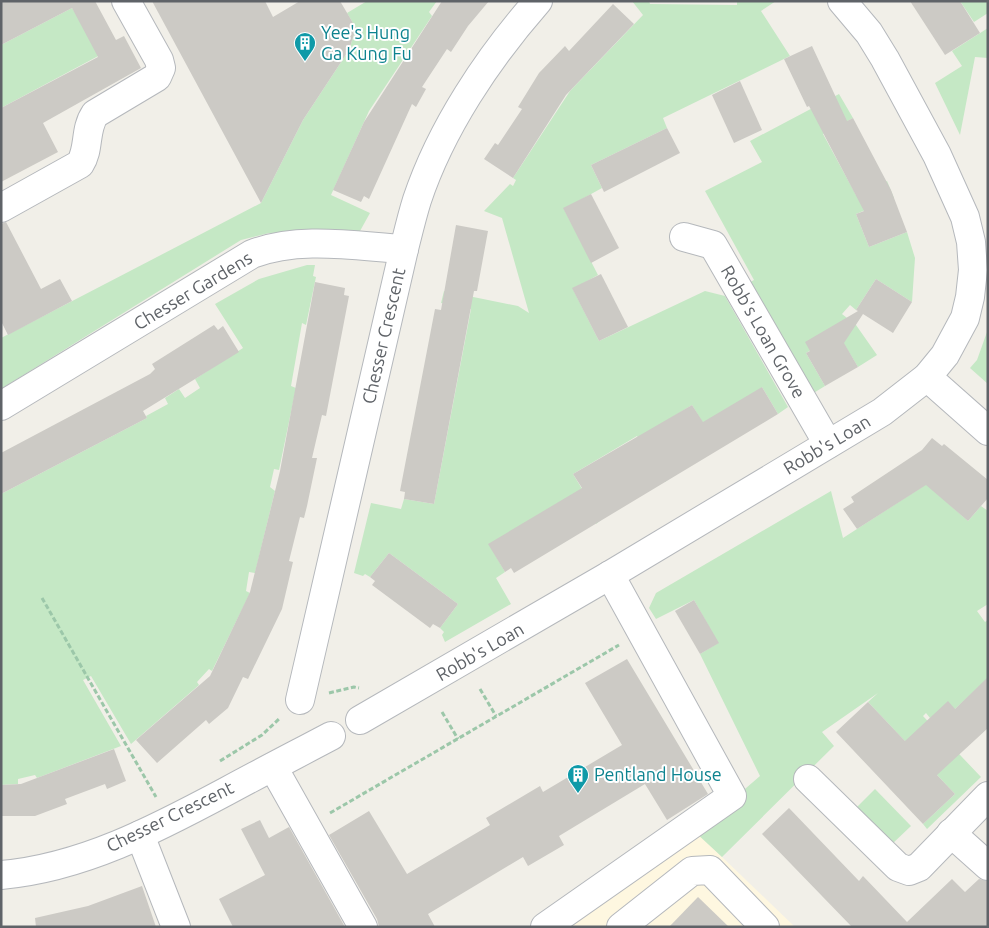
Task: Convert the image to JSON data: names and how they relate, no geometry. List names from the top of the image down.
{
  "streets": {
    "street": [
      "Chesser Gardens",
      "Robb's Loan Grove",
      "Chesser Crescent",
      "Robb's Loan"
    ]
  },
  "crossings": [
    ["Chesser Gardens", "Chesser Crescent"],
    ["Robb's Loan Grove", "Robb's Loan"]
  ],
  "places": {
    "building": ["Yee's Hung Ga Kung Fu", "Pentland House"]
  }
}
